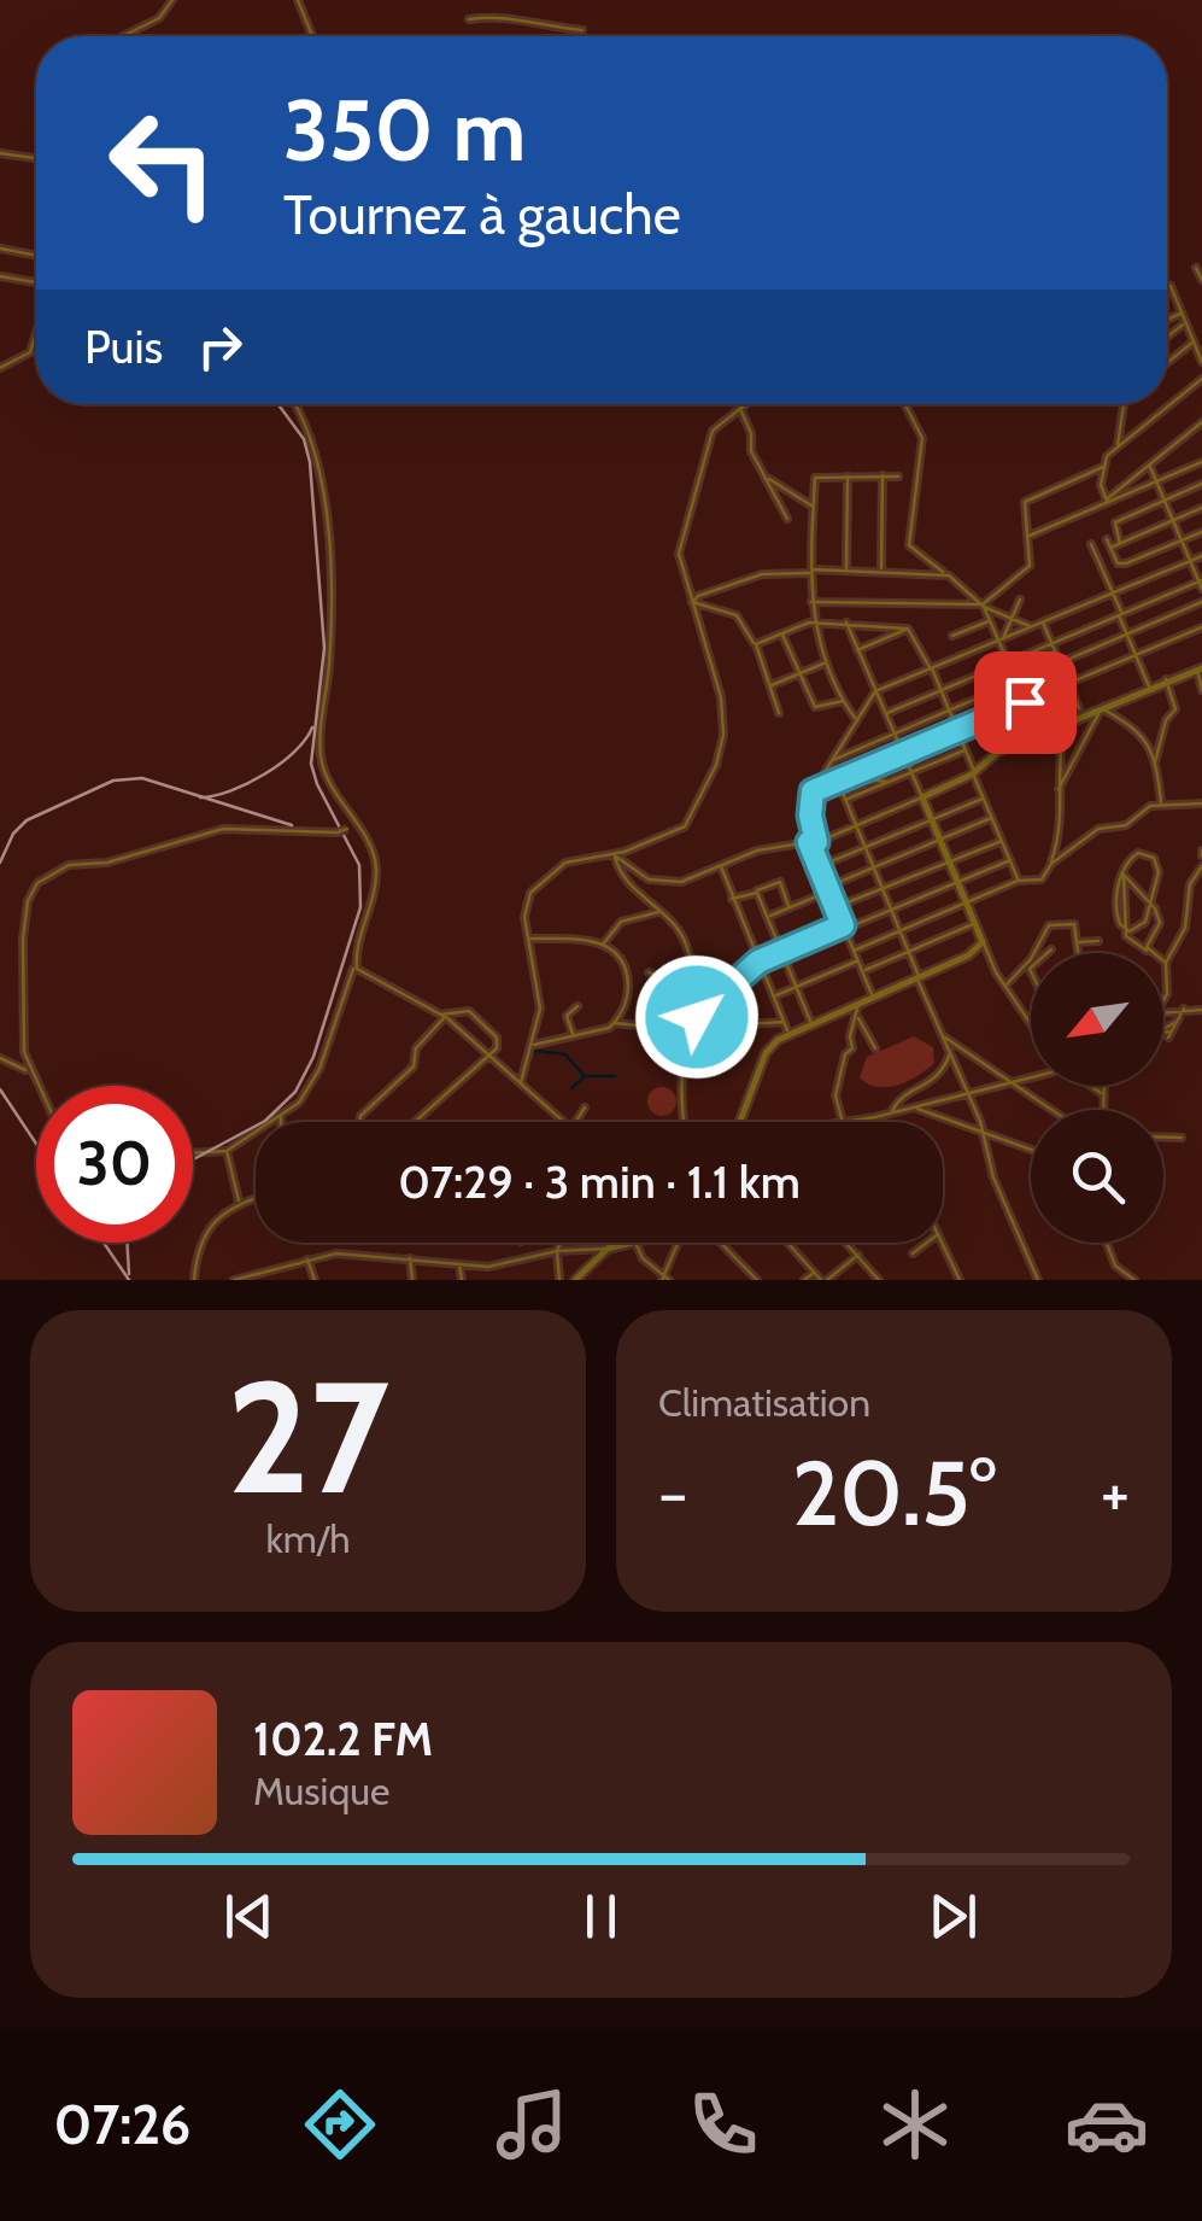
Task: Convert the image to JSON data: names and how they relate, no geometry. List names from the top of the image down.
{
  "north": "bottom left",
  "page": {
    "turn": ["350 m", "Tournez à gauche"],
    "then": "Puis",
    "limit": "30",
    "trip": "07:29 · 3 min · 1.1 km",
    "tile": [
      ["27", "km/h"],
      "Climatisation"
    ],
    "heat": ["−", "20.5°", "+"],
    "song": ["102.2 FM", "Musique"],
    "tabs": "07:26"
  }
}
